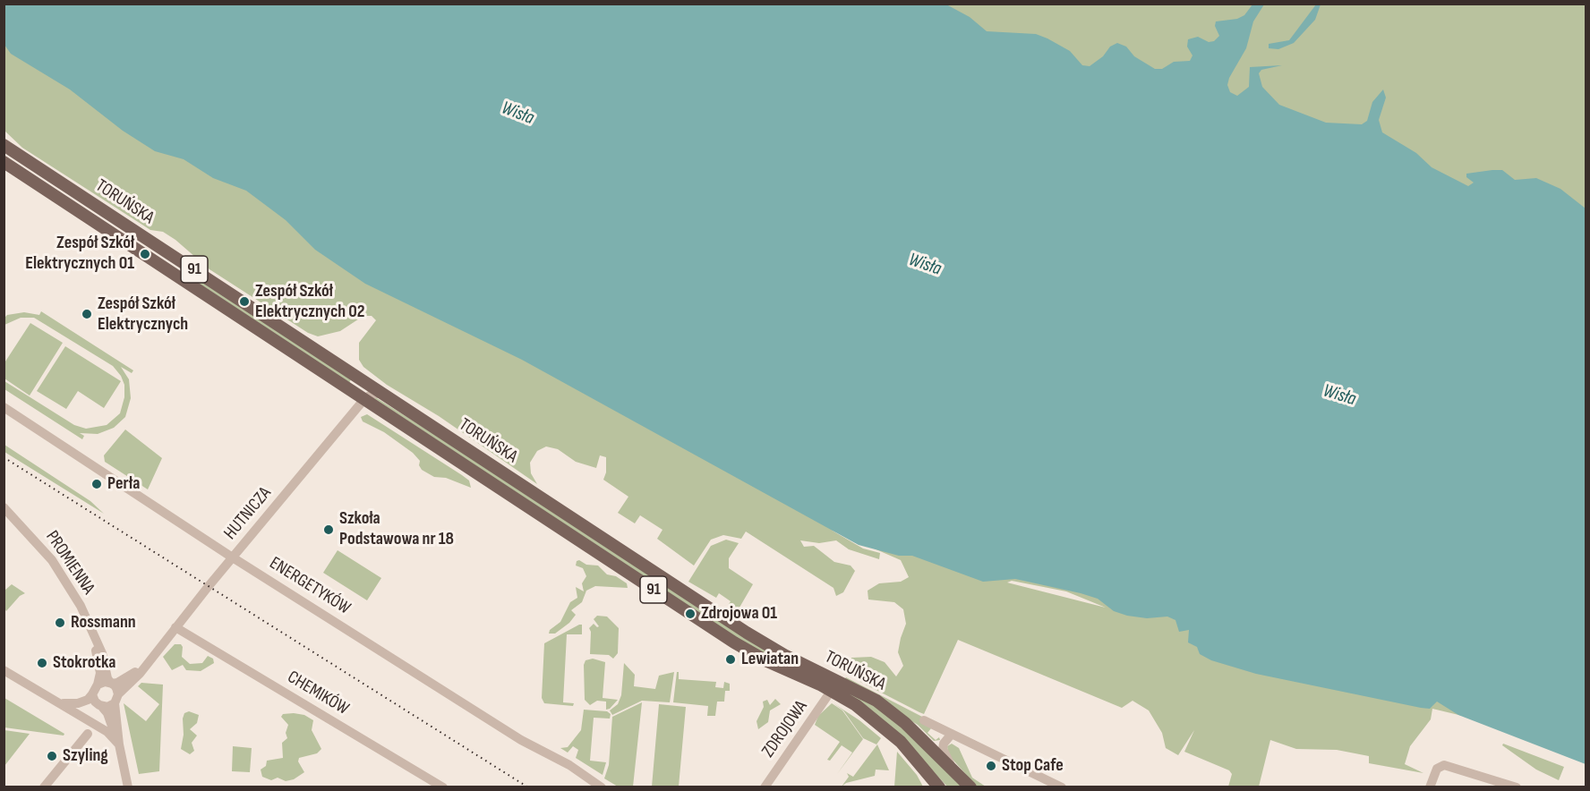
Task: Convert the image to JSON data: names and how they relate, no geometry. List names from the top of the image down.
{
  "streets": {
    "main road": ["TORUŃSKA", "91"],
    "street": [
      "HUTNICZA",
      "PROMIENNA",
      "ENERGETYKÓW",
      "CHEMIKÓW",
      "ZDROJOWA"
    ]
  },
  "crossings": [
    ["TORUŃSKA", "HUTNICZA"],
    ["TORUŃSKA", "ZDROJOWA"],
    ["HUTNICZA", "PROMIENNA"],
    ["HUTNICZA", "ENERGETYKÓW"],
    ["HUTNICZA", "CHEMIKÓW"]
  ],
  "water": ["Wisła"],
  "places": [
    "Zespół Szkół Elektrycznych 01",
    "Zespół Szkół Elektrycznych 02",
    "Zespół Szkół Elektrycznych",
    "Perła",
    "Szkoła Podstawowa nr 18",
    "Zdrojowa 01",
    "Rossmann",
    "Lewiatan",
    "Stokrotka",
    "Szyling",
    "Stop Cafe"
  ]
}
